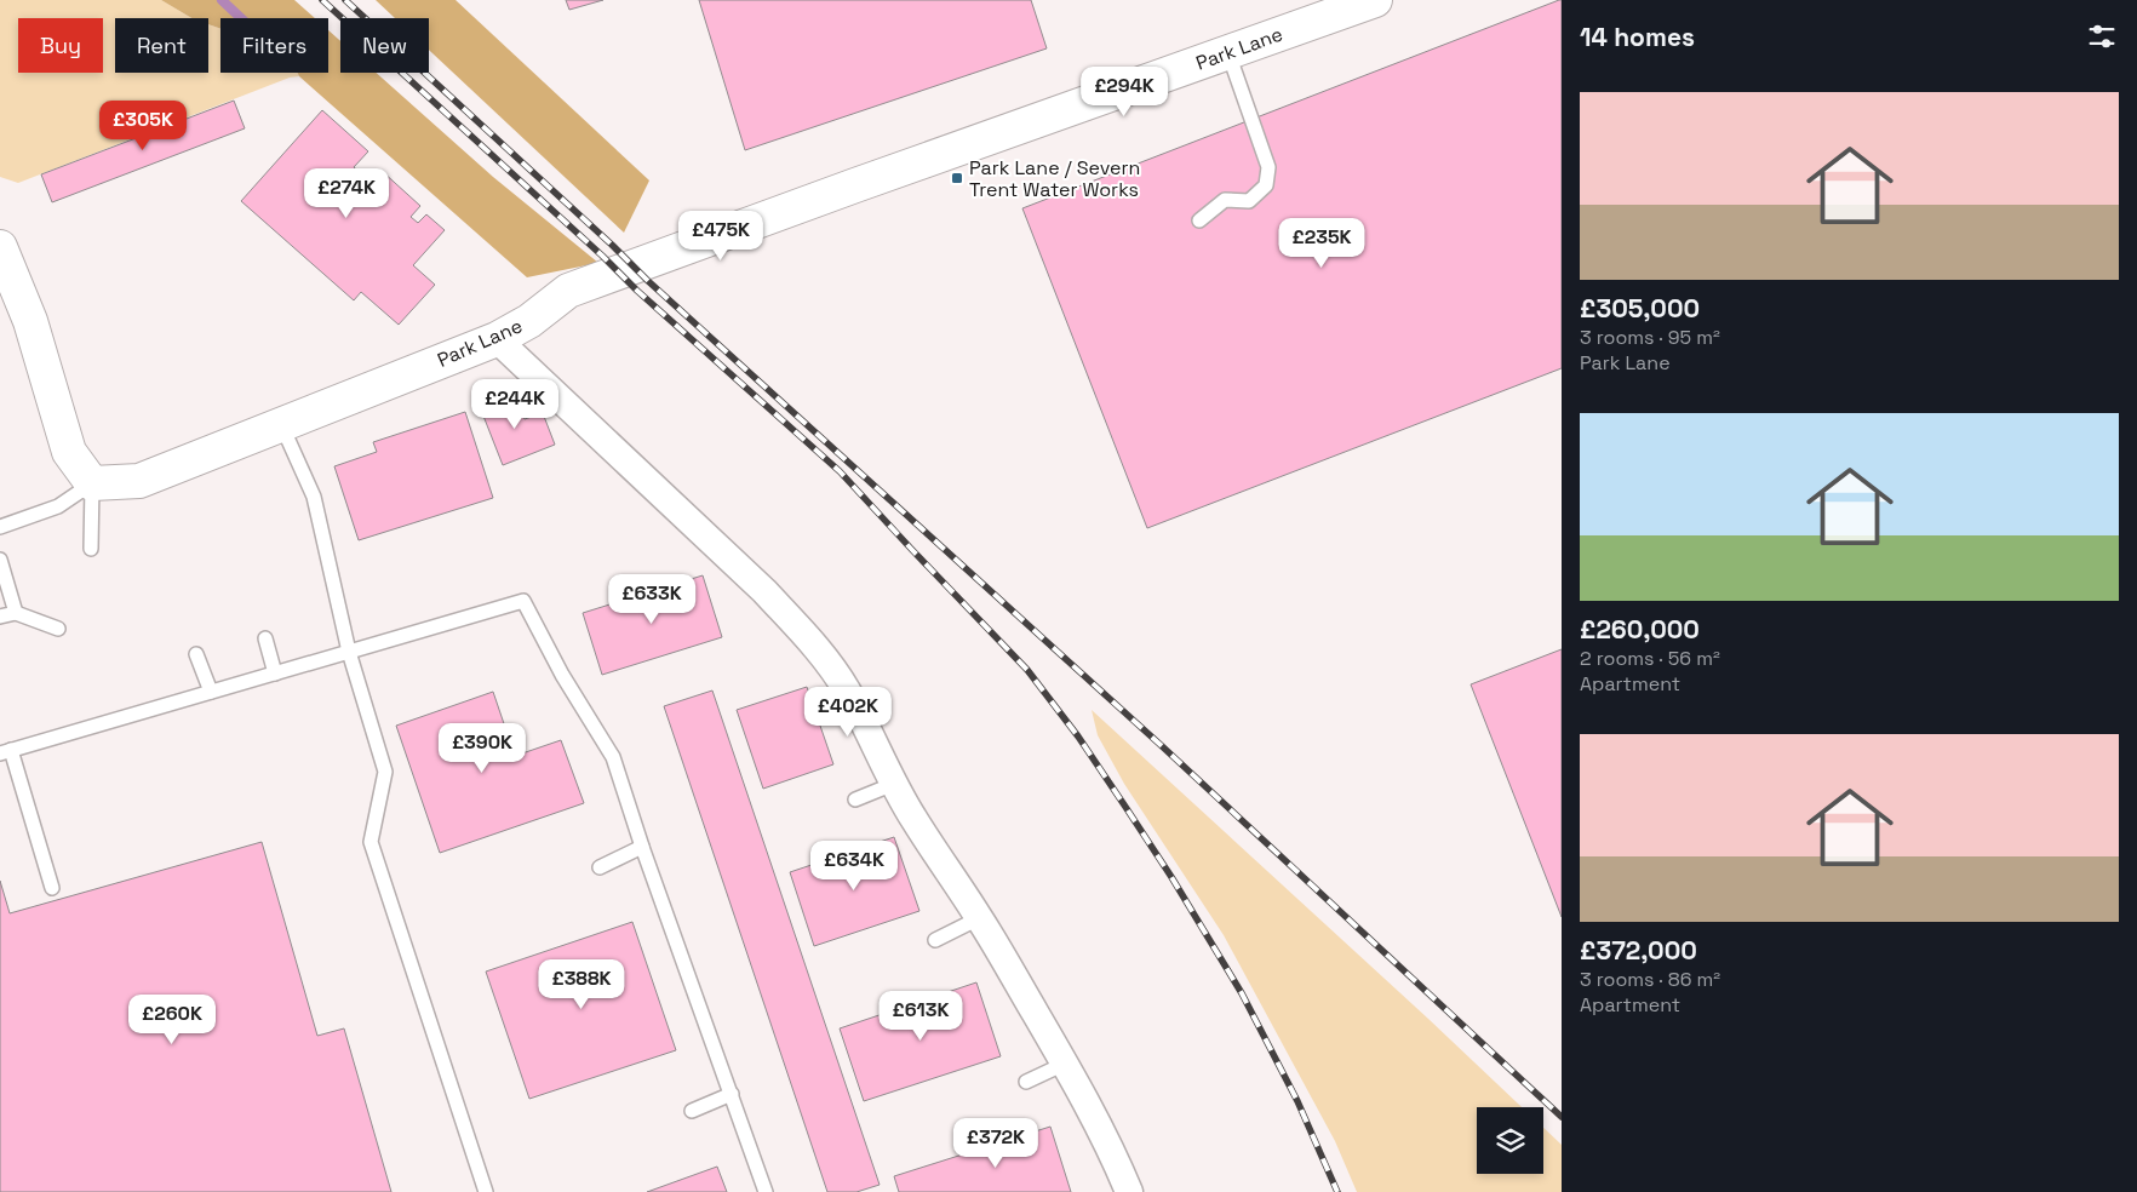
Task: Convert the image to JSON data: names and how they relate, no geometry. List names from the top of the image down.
{
  "streets": {
    "street": ["Park Lane"]
  },
  "places": {
    "transit": ["Park Lane / Severn Trent Water Works"]
  },
  "page": {
    "heading": "14 homes",
    "chip": [
      "Buy",
      "Rent",
      "Filters",
      "New"
    ],
    "price": [
      "£294K",
      "£305K",
      "£274K",
      "£475K",
      "£235K",
      "£244K",
      "£633K",
      "£402K",
      "£390K",
      "£634K",
      "£388K",
      "£613K",
      "£260K",
      "£372K"
    ],
    "list": [
      {
        "name": "£305,000",
        "note": "3 rooms · 95 m² · Park Lane"
      },
      {
        "name": "£260,000",
        "note": "2 rooms · 56 m² · Apartment"
      },
      {
        "name": "£372,000",
        "note": "3 rooms · 86 m² · Apartment"
      }
    ]
  }
}
